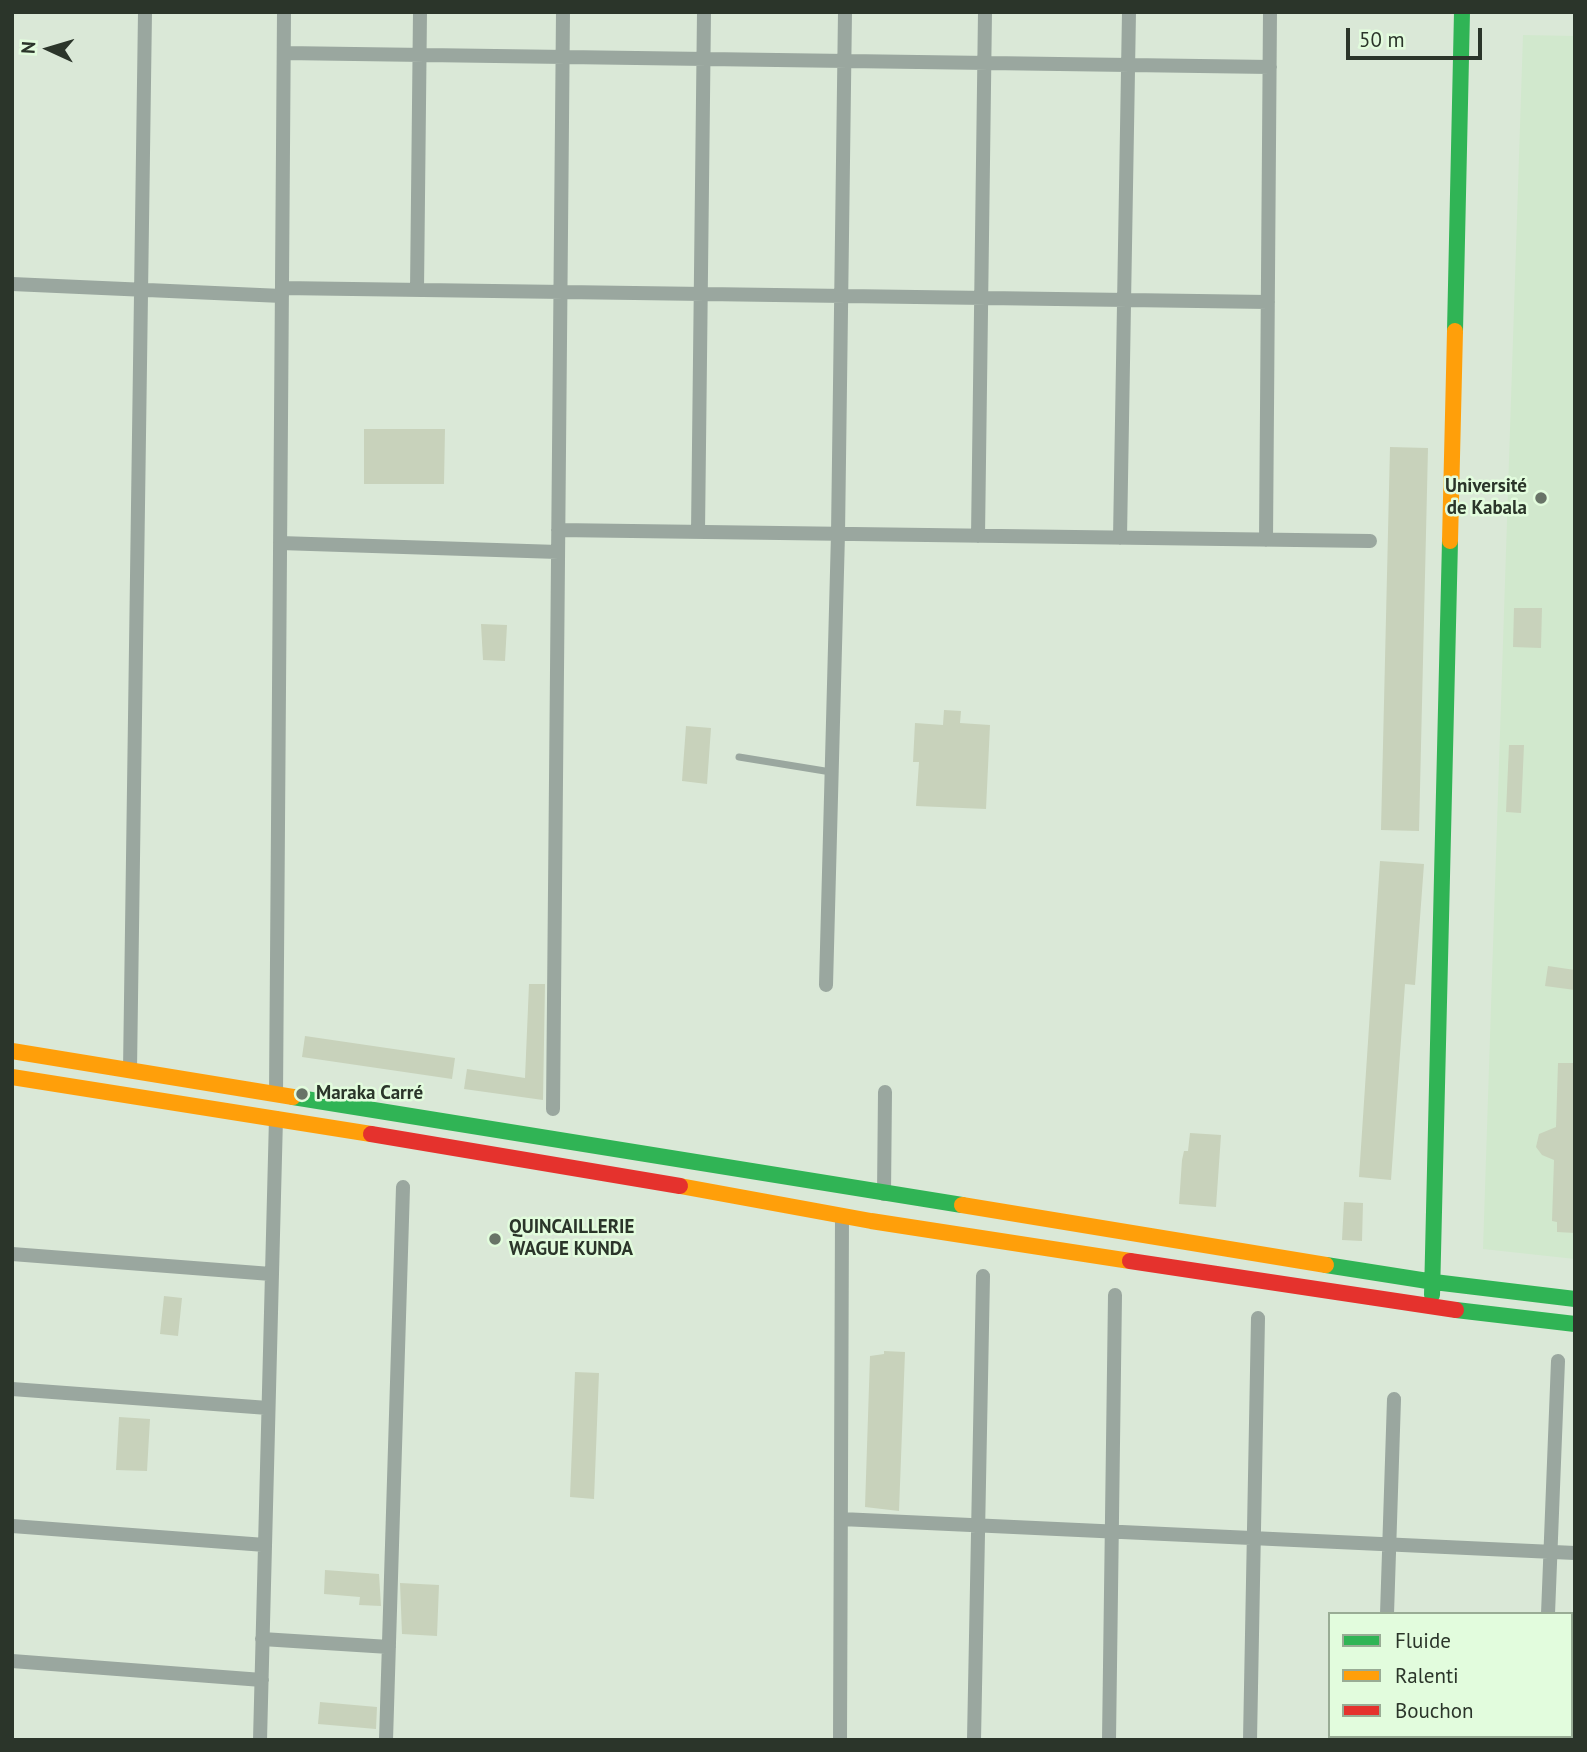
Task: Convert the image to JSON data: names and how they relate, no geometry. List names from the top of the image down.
{
  "places": ["Université de Kabala", "Maraka Carré", "QUINCAILLERIE WAGUE KUNDA"],
  "legend": ["Fluide", "Ralenti", "Bouchon"],
  "scale_bar": "50 m",
  "north": "left"
}
